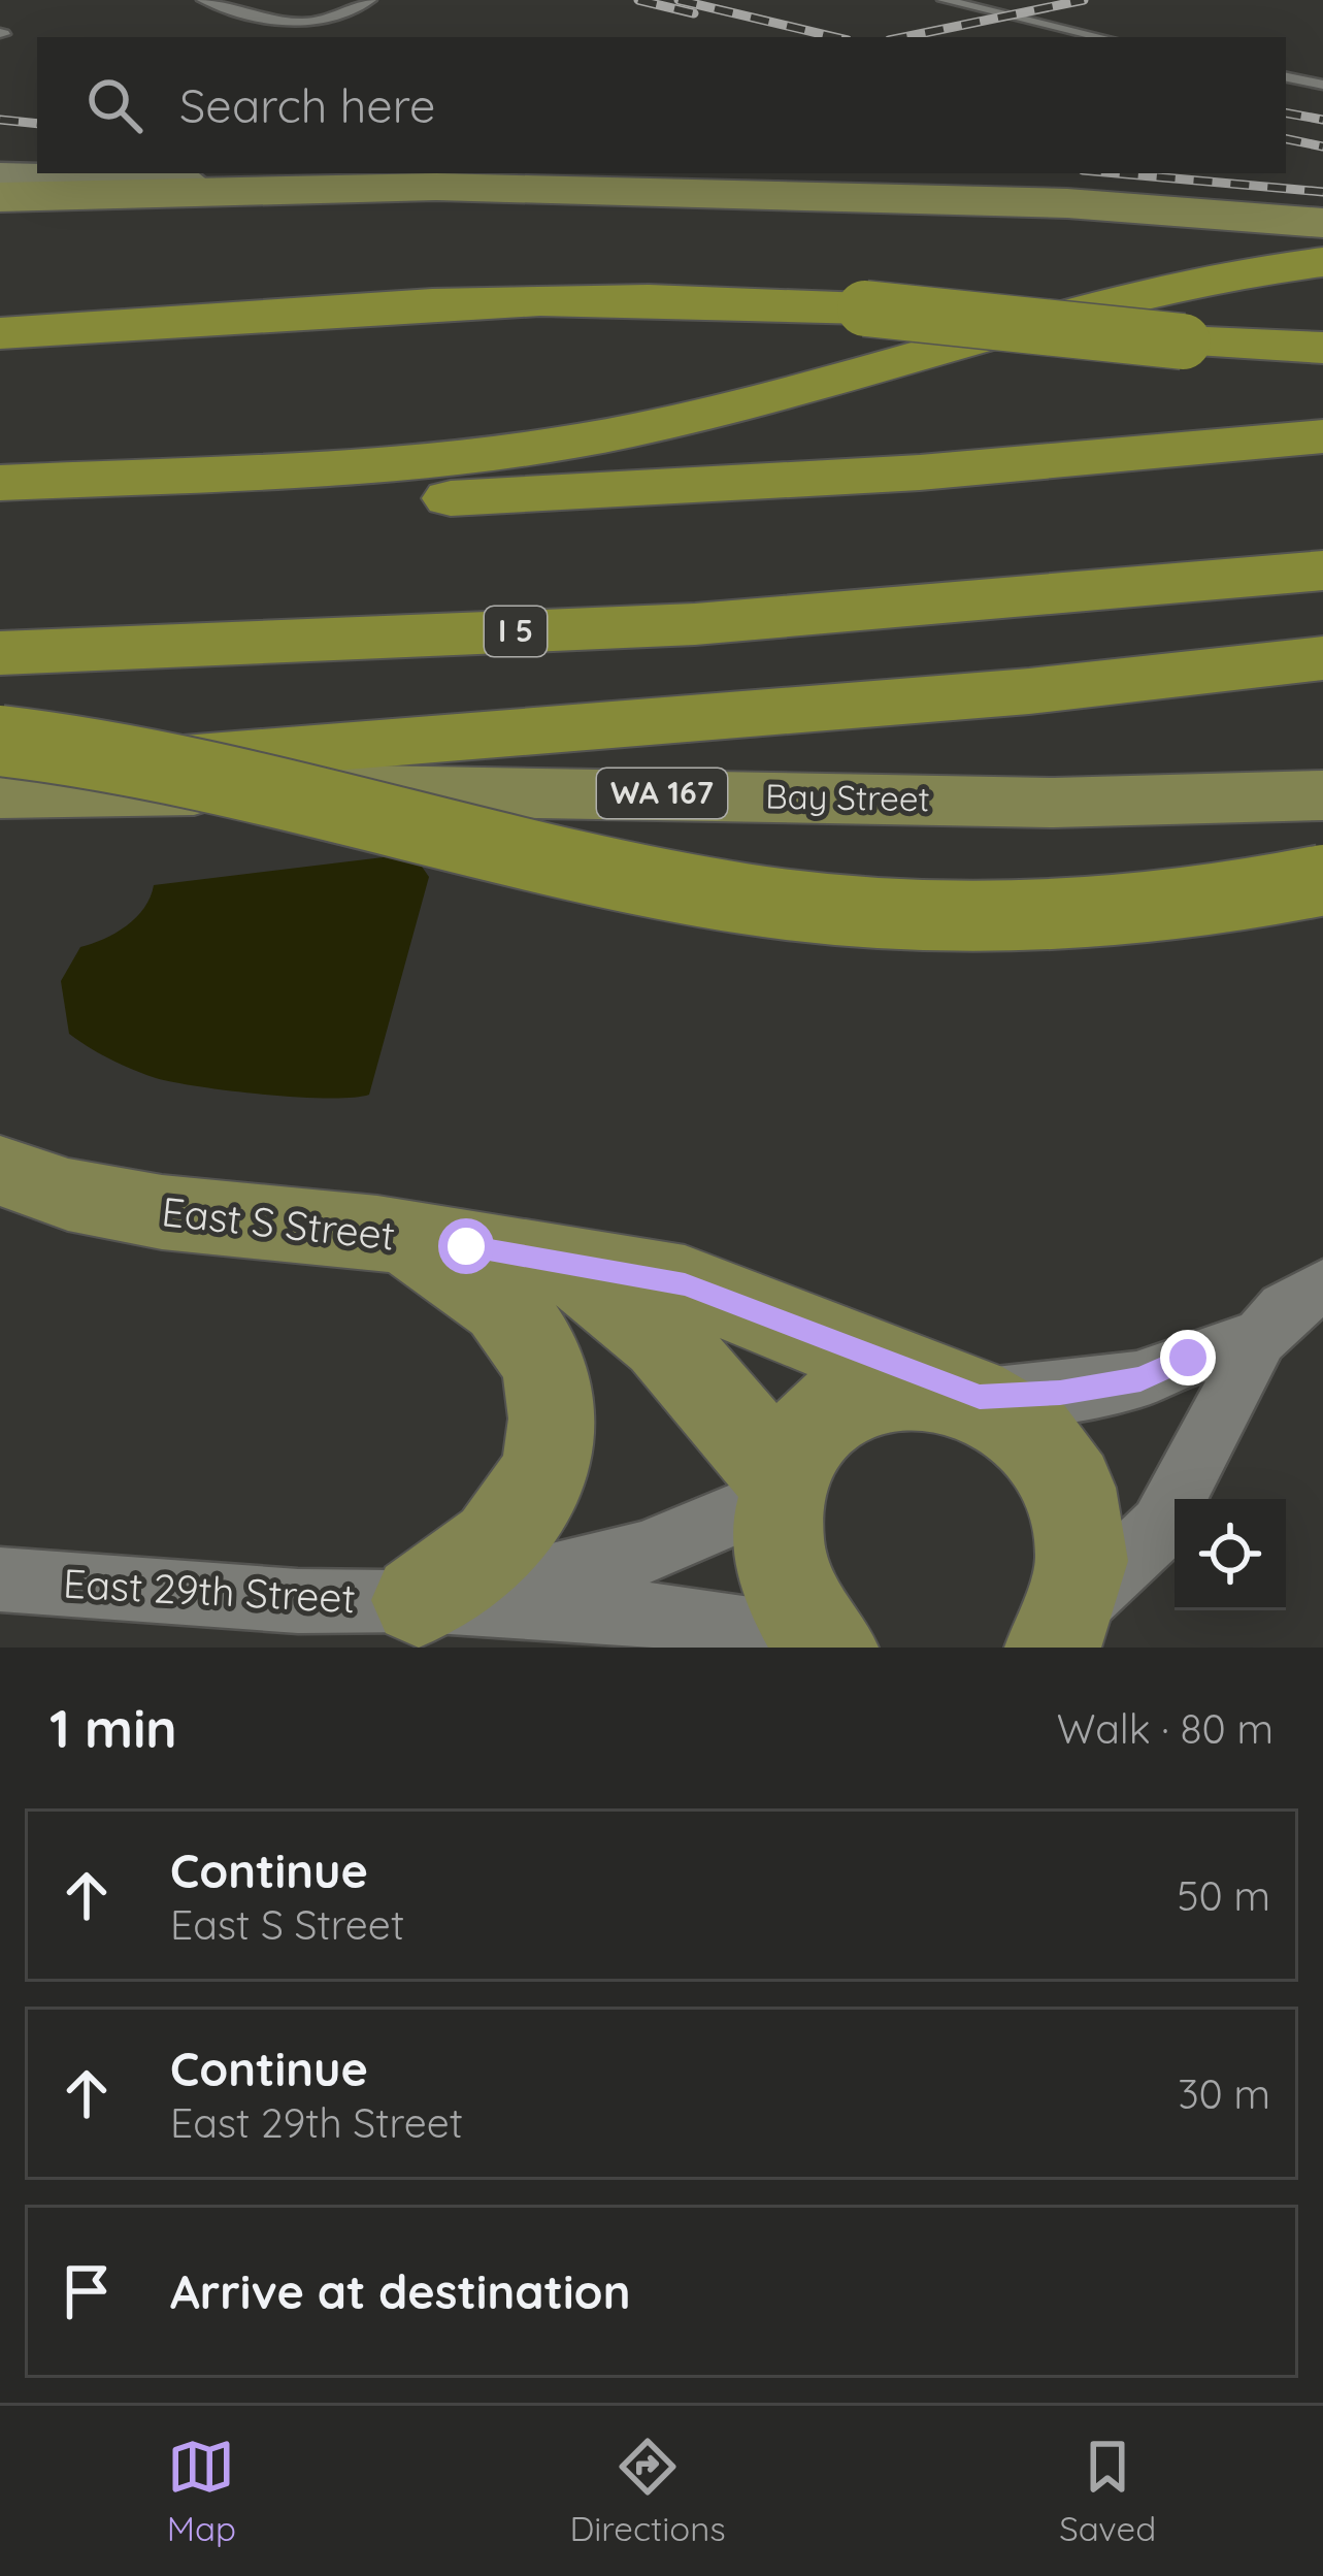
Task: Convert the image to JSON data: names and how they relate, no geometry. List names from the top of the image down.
{
  "streets": {
    "highway": ["I 5"],
    "main road": ["WA 167", "Bay Street", "East S Street"],
    "street": ["East 29th Street"]
  },
  "crossings": [
    ["East S Street", "East 29th Street"]
  ],
  "page": {
    "search": "Search here",
    "heading": ["1 min", "Walk · 80 m"],
    "list": [
      ["Continue", "East S Street", "50 m"],
      ["Continue", "East 29th Street", "30 m"],
      "Arrive at destination"
    ],
    "nav": ["Map", "Directions", "Saved"]
  }
}
